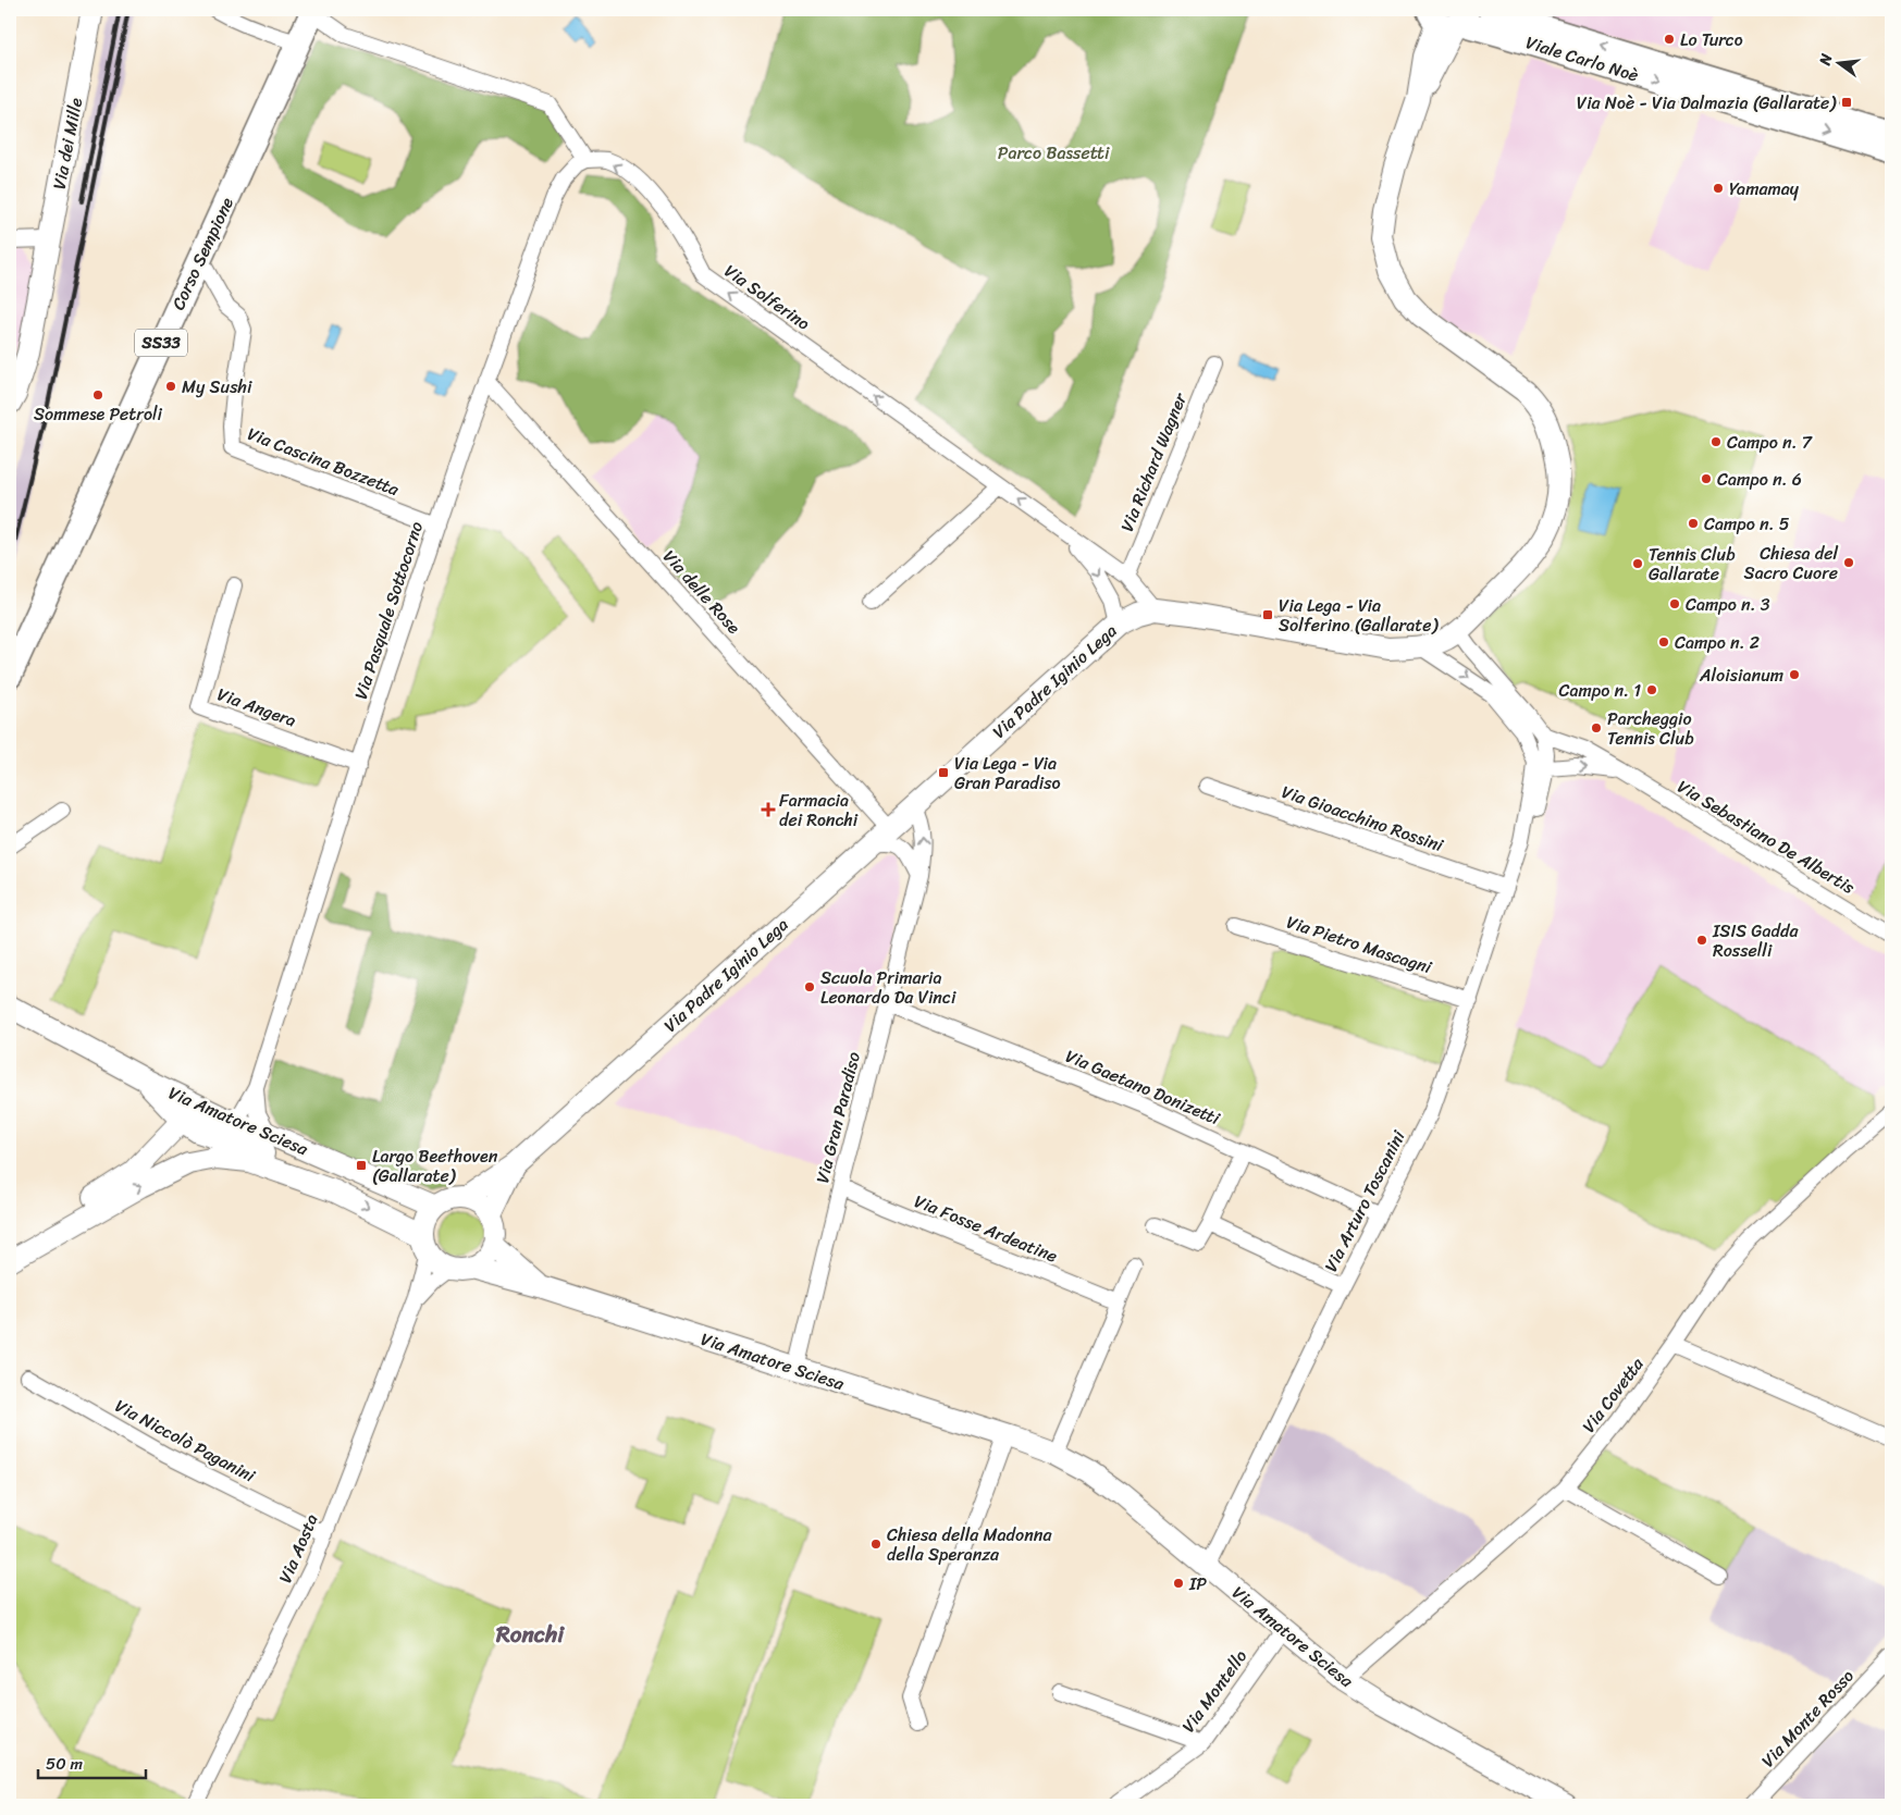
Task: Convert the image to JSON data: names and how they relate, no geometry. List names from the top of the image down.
{
  "streets": {
    "main road": ["Viale Carlo Noè", "Corso Sempione", "SS33"],
    "street": [
      "Via dei Mille",
      "Via Solferino",
      "Via Cascina Bozzetta",
      "Via Richard Wagner",
      "Via delle Rose",
      "Via Pasquale Sottocorno",
      "Via Padre Iginio Lega",
      "Via Angera",
      "Via Gioacchino Rossini",
      "Via Sebastiano De Albertis",
      "Via Pietro Mascagni",
      "Via Gaetano Donizetti",
      "Via Gran Paradiso",
      "Via Amatore Sciesa",
      "Via Arturo Toscanini",
      "Via Fosse Ardeatine",
      "Via Covetta",
      "Via Niccolò Paganini",
      "Via Aosta",
      "Via Montello",
      "Via Monte Rosso"
    ]
  },
  "crossings": [
    ["Viale Carlo Noè", "Via Padre Iginio Lega"],
    ["Corso Sempione", "Via Cascina Bozzetta"],
    ["Via Solferino", "Via Richard Wagner"],
    ["Via Solferino", "Via Pasquale Sottocorno"],
    ["Via Solferino", "Via Padre Iginio Lega"],
    ["Via Cascina Bozzetta", "Via Pasquale Sottocorno"],
    ["Via delle Rose", "Via Pasquale Sottocorno"],
    ["Via delle Rose", "Via Padre Iginio Lega"],
    ["Via Pasquale Sottocorno", "Via Angera"],
    ["Via Pasquale Sottocorno", "Via Amatore Sciesa"],
    ["Via Padre Iginio Lega", "Via Gran Paradiso"],
    ["Via Padre Iginio Lega", "Via Amatore Sciesa"],
    ["Via Padre Iginio Lega", "Via Aosta"],
    ["Via Gioacchino Rossini", "Via Arturo Toscanini"],
    ["Via Sebastiano De Albertis", "Via Arturo Toscanini"],
    ["Via Pietro Mascagni", "Via Arturo Toscanini"],
    ["Via Gaetano Donizetti", "Via Gran Paradiso"],
    ["Via Gaetano Donizetti", "Via Arturo Toscanini"],
    ["Via Gran Paradiso", "Via Amatore Sciesa"],
    ["Via Gran Paradiso", "Via Fosse Ardeatine"],
    ["Via Amatore Sciesa", "Via Arturo Toscanini"],
    ["Via Amatore Sciesa", "Via Covetta"],
    ["Via Amatore Sciesa", "Via Aosta"],
    ["Via Amatore Sciesa", "Via Montello"],
    ["Via Niccolò Paganini", "Via Aosta"]
  ],
  "districts": ["Ronchi"],
  "parks": ["Parco Bassetti"],
  "places": {
    "other": [
      "Lo Turco",
      "Yamamay",
      "My Sushi",
      "Sommese Petroli",
      "Campo n. 7",
      "Campo n. 6",
      "Campo n. 5",
      "Chiesa del Sacro Cuore",
      "Tennis Club Gallarate",
      "Campo n. 3",
      "Campo n. 2",
      "Aloisianum",
      "Campo n. 1",
      "Parcheggio Tennis Club",
      "ISIS Gadda Rosselli",
      "Scuola Primaria Leonardo Da Vinci",
      "Chiesa della Madonna della Speranza",
      "IP"
    ],
    "transit": [
      "Via Noè - Via Dalmazia (Gallarate)",
      "Via Lega - Via Solferino (Gallarate)",
      "Via Lega - Via Gran Paradiso",
      "Largo Beethoven (Gallarate)"
    ],
    "health": ["Farmacia dei Ronchi"]
  },
  "scale_bar": "50 m",
  "north": "left"
}
